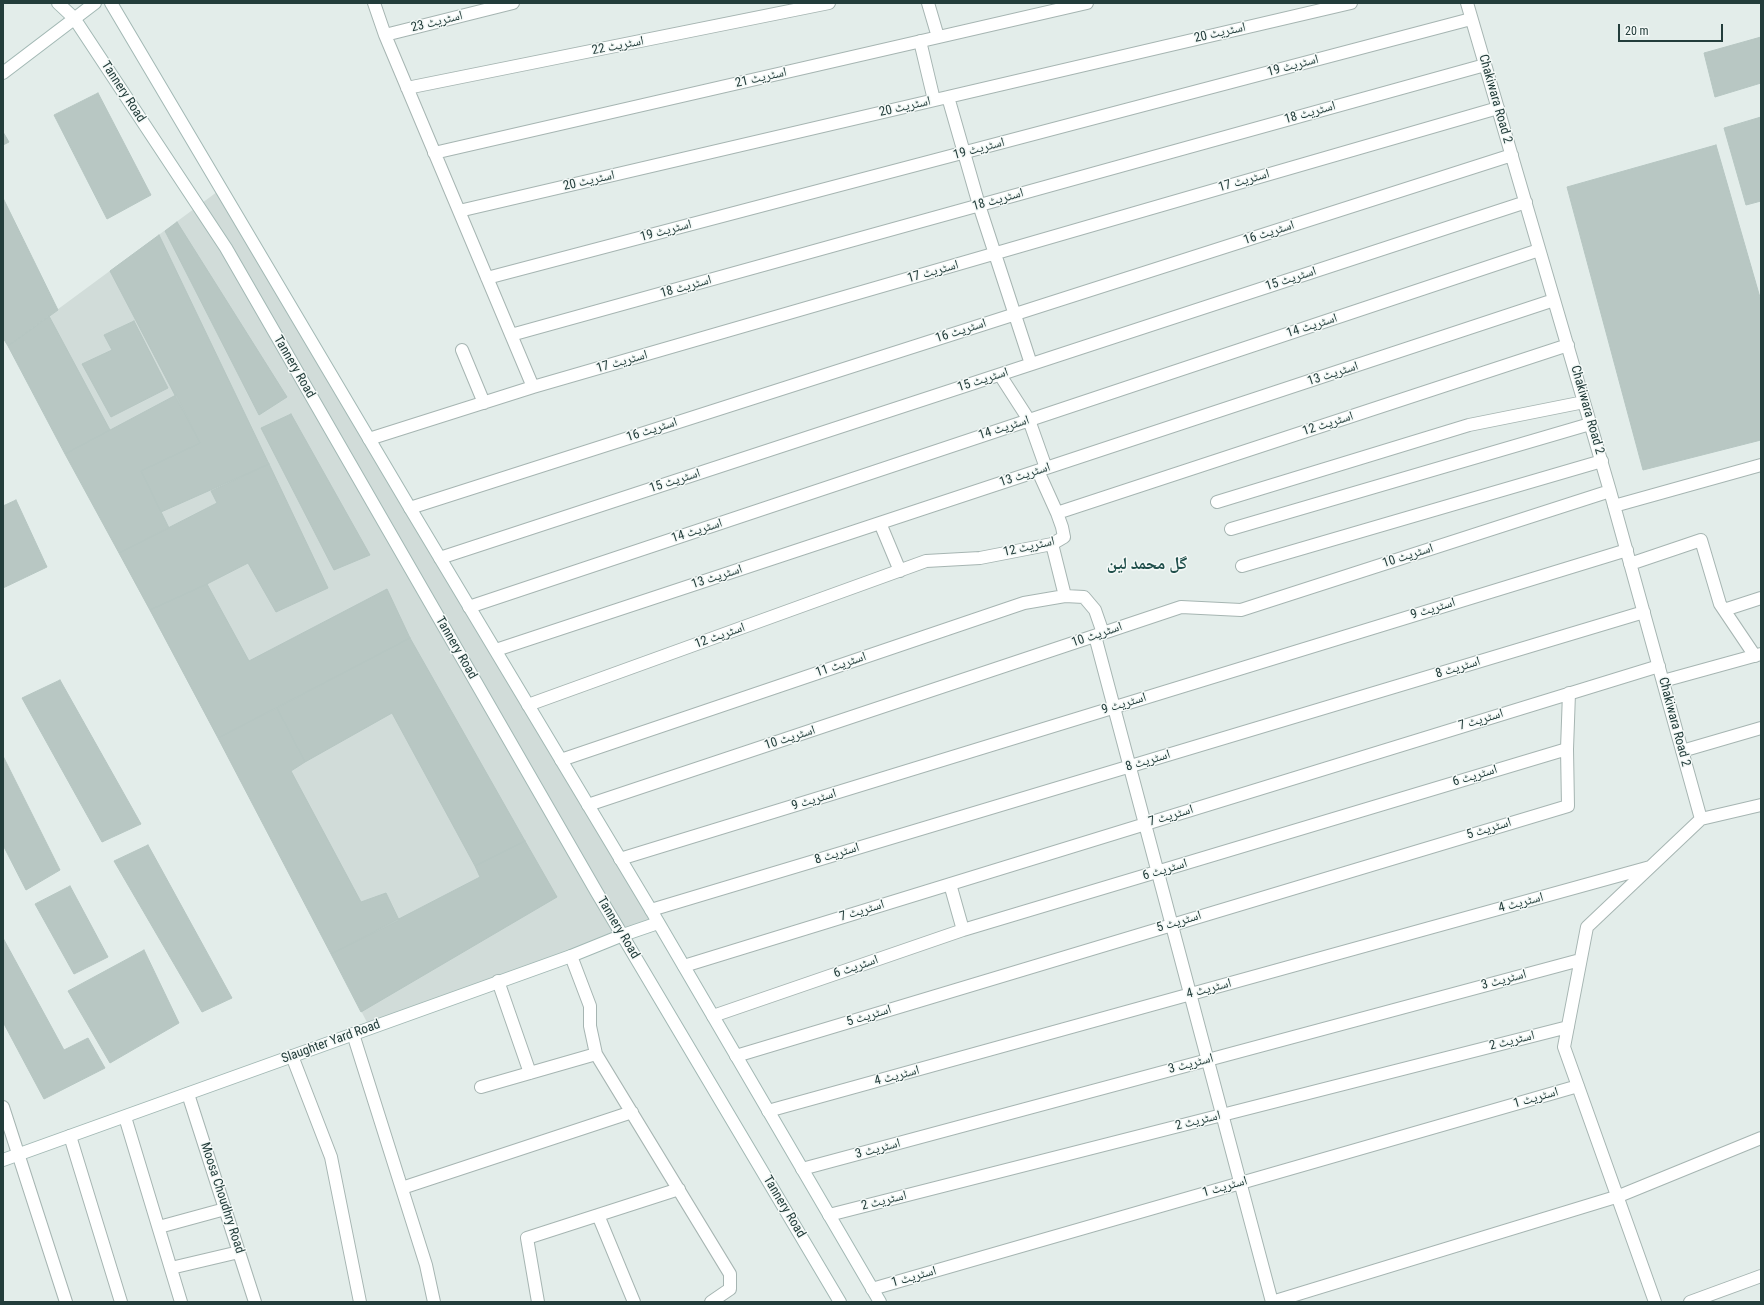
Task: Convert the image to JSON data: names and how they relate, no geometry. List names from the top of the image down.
{
  "streets": {
    "street": [
      "اسٹریٹ 23",
      "اسٹریٹ 20",
      "اسٹریٹ 22",
      "اسٹریٹ 19",
      "اسٹریٹ 21",
      "Tannery Road",
      "Chakiwara Road 2",
      "اسٹریٹ 18",
      "اسٹریٹ 17",
      "اسٹریٹ 16",
      "اسٹریٹ 15",
      "اسٹریٹ 14",
      "اسٹریٹ 13",
      "اسٹریٹ 12",
      "اسٹریٹ 10",
      "اسٹریٹ 9",
      "اسٹریٹ 11",
      "اسٹریٹ 8",
      "اسٹریٹ 7",
      "اسٹریٹ 6",
      "اسٹریٹ 5",
      "اسٹریٹ 4",
      "اسٹریٹ 3",
      "اسٹریٹ 2",
      "Slaughter Yard Road",
      "اسٹریٹ 1",
      "Moosa Choudhry Road"
    ]
  },
  "crossings": [
    ["اسٹریٹ 19", "Chakiwara Road 2"],
    ["Tannery Road", "Slaughter Yard Road"],
    ["Chakiwara Road 2", "اسٹریٹ 18"],
    ["Chakiwara Road 2", "اسٹریٹ 17"],
    ["Chakiwara Road 2", "اسٹریٹ 16"],
    ["Chakiwara Road 2", "اسٹریٹ 15"],
    ["Chakiwara Road 2", "اسٹریٹ 14"],
    ["Chakiwara Road 2", "اسٹریٹ 13"],
    ["Chakiwara Road 2", "اسٹریٹ 12"],
    ["Chakiwara Road 2", "اسٹریٹ 10"],
    ["Chakiwara Road 2", "اسٹریٹ 9"],
    ["Chakiwara Road 2", "اسٹریٹ 8"],
    ["Chakiwara Road 2", "اسٹریٹ 7"],
    ["اسٹریٹ 10", "اسٹریٹ 11"],
    ["اسٹریٹ 9", "اسٹریٹ 11"],
    ["اسٹریٹ 11", "اسٹریٹ 8"],
    ["اسٹریٹ 11", "اسٹریٹ 7"],
    ["اسٹریٹ 11", "اسٹریٹ 6"],
    ["اسٹریٹ 11", "اسٹریٹ 5"],
    ["اسٹریٹ 11", "اسٹریٹ 4"],
    ["اسٹریٹ 11", "اسٹریٹ 3"],
    ["اسٹریٹ 11", "اسٹریٹ 2"],
    ["اسٹریٹ 11", "اسٹریٹ 1"],
    ["اسٹریٹ 6", "اسٹریٹ 5"],
    ["Slaughter Yard Road", "Moosa Choudhry Road"]
  ],
  "districts": ["گل محمد لین"],
  "scale_bar": "20 m"
}
